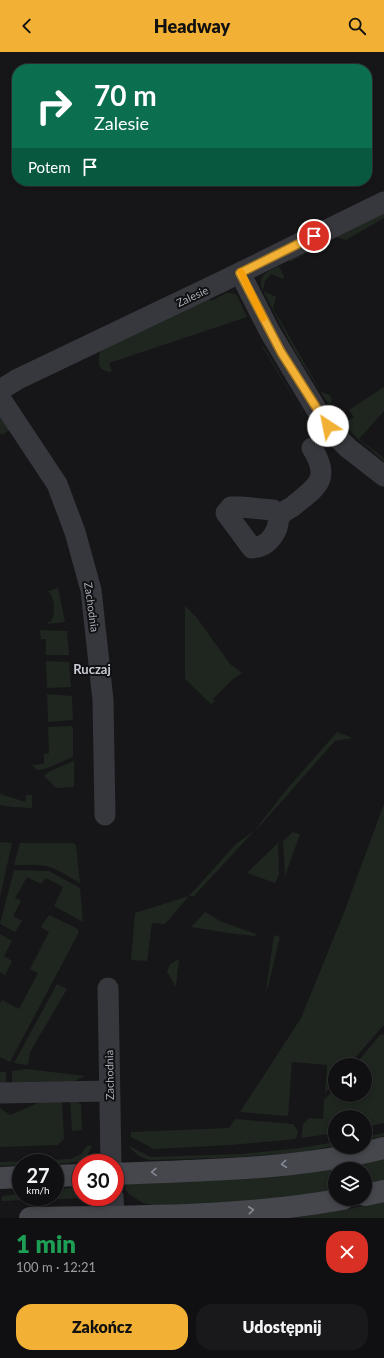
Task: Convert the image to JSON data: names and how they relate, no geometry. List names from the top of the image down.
{
  "streets": {
    "street": ["Zalesie", "Zachodnia"]
  },
  "districts": ["Ruczaj"],
  "page": {
    "header": "Headway",
    "turn": ["70 m", "Zalesie"],
    "then": "Potem",
    "speed": "27 km/h",
    "limit": "30",
    "heading": ["1 min", "100 m · 12:21"],
    "buttons": ["Zakończ", "Udostępnij"]
  }
}
